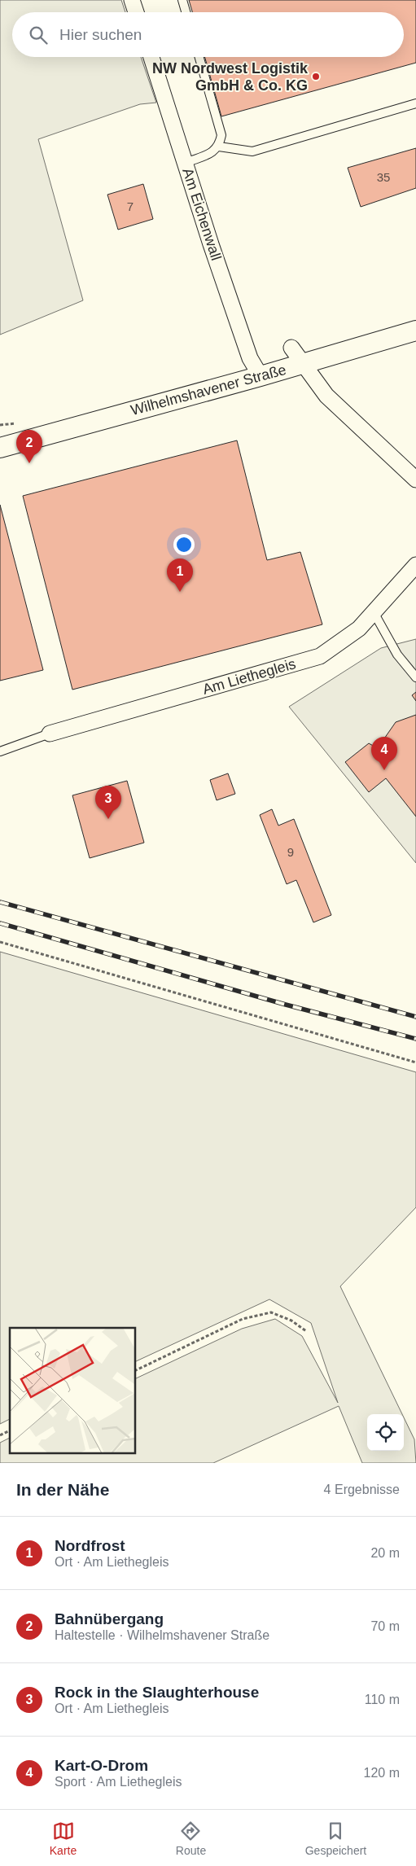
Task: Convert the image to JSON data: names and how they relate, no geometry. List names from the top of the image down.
{
  "streets": {
    "street": ["Am Eichenwall", "Wilhelmshavener Straße", "Am Liethegleis"]
  },
  "crossings": [
    ["Am Eichenwall", "Wilhelmshavener Straße"]
  ],
  "places": ["NW Nordwest Logistik GmbH & Co. KG"],
  "house_numbers": ["35", "7", "9"],
  "page": {
    "search": "Hier suchen",
    "pins": [
      "2",
      "1",
      "4",
      "3"
    ],
    "heading": ["In der Nähe", "4 Ergebnisse"],
    "list": [
      {
        "mark": "1",
        "name": "Nordfrost",
        "note": "Ort · Am Liethegleis",
        "value": "20 m"
      },
      {
        "mark": "2",
        "name": "Bahnübergang",
        "note": "Haltestelle · Wilhelmshavener Straße",
        "value": "70 m"
      },
      {
        "mark": "3",
        "name": "Rock in the Slaughterhouse",
        "note": "Ort · Am Liethegleis",
        "value": "110 m"
      },
      {
        "mark": "4",
        "name": "Kart-O-Drom",
        "note": "Sport · Am Liethegleis",
        "value": "120 m"
      }
    ],
    "nav": ["Karte", "Route", "Gespeichert"]
  }
}
